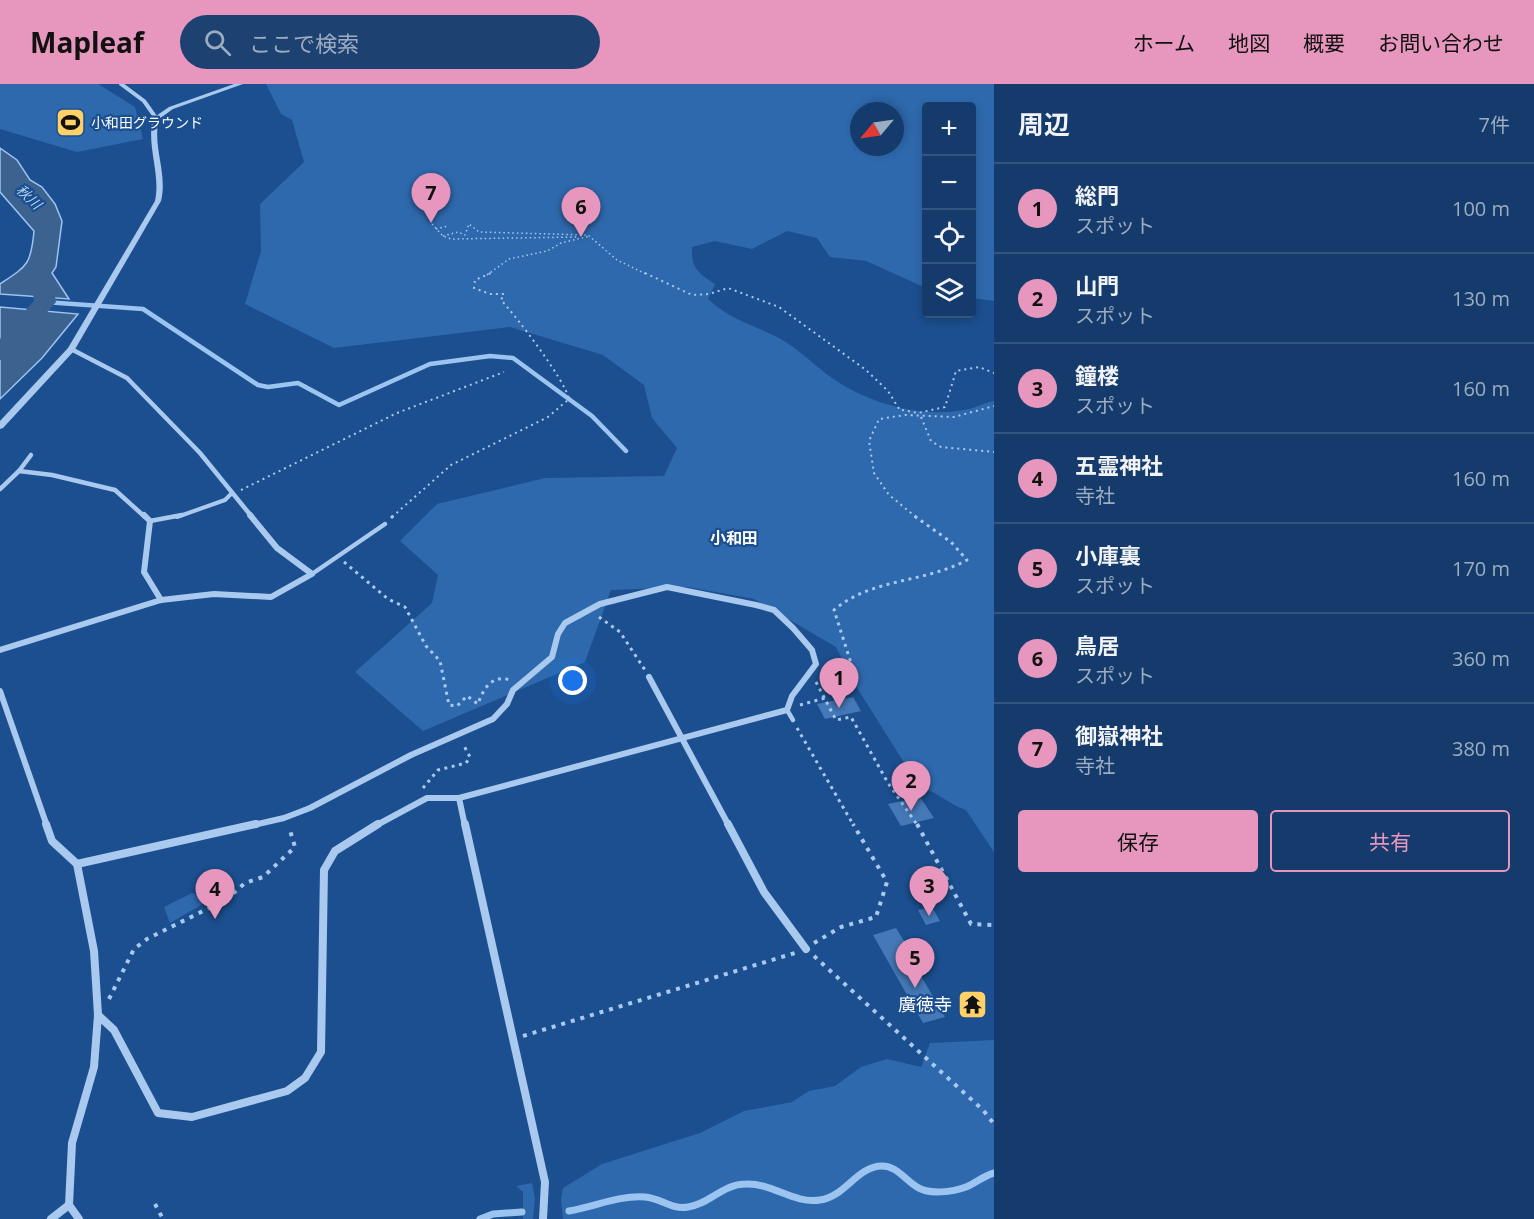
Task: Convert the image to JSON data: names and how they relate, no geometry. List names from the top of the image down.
{
  "districts": ["小和田"],
  "water": ["秋川"],
  "places": {
    "sports": ["小和田グラウンド"],
    "temple": ["廣徳寺"]
  },
  "north": "bottom left",
  "page": {
    "header": "Mapleaf",
    "search": "ここで検索",
    "nav": [
      "ホーム",
      "地図",
      "概要",
      "お問い合わせ"
    ],
    "heading": ["周辺", "7件"],
    "map_buttons": ["+", "−"],
    "list": [
      {
        "mark": "1",
        "name": "総門",
        "note": "スポット",
        "value": "100 m"
      },
      {
        "mark": "2",
        "name": "山門",
        "note": "スポット",
        "value": "130 m"
      },
      {
        "mark": "3",
        "name": "鐘楼",
        "note": "スポット",
        "value": "160 m"
      },
      {
        "mark": "4",
        "name": "五霊神社",
        "note": "寺社",
        "value": "160 m"
      },
      {
        "mark": "5",
        "name": "小庫裏",
        "note": "スポット",
        "value": "170 m"
      },
      {
        "mark": "6",
        "name": "鳥居",
        "note": "スポット",
        "value": "360 m"
      },
      {
        "mark": "7",
        "name": "御嶽神社",
        "note": "寺社",
        "value": "380 m"
      }
    ],
    "pins": [
      "7",
      "6",
      "1",
      "2",
      "3",
      "4",
      "5"
    ],
    "buttons": ["保存", "共有"]
  }
}
